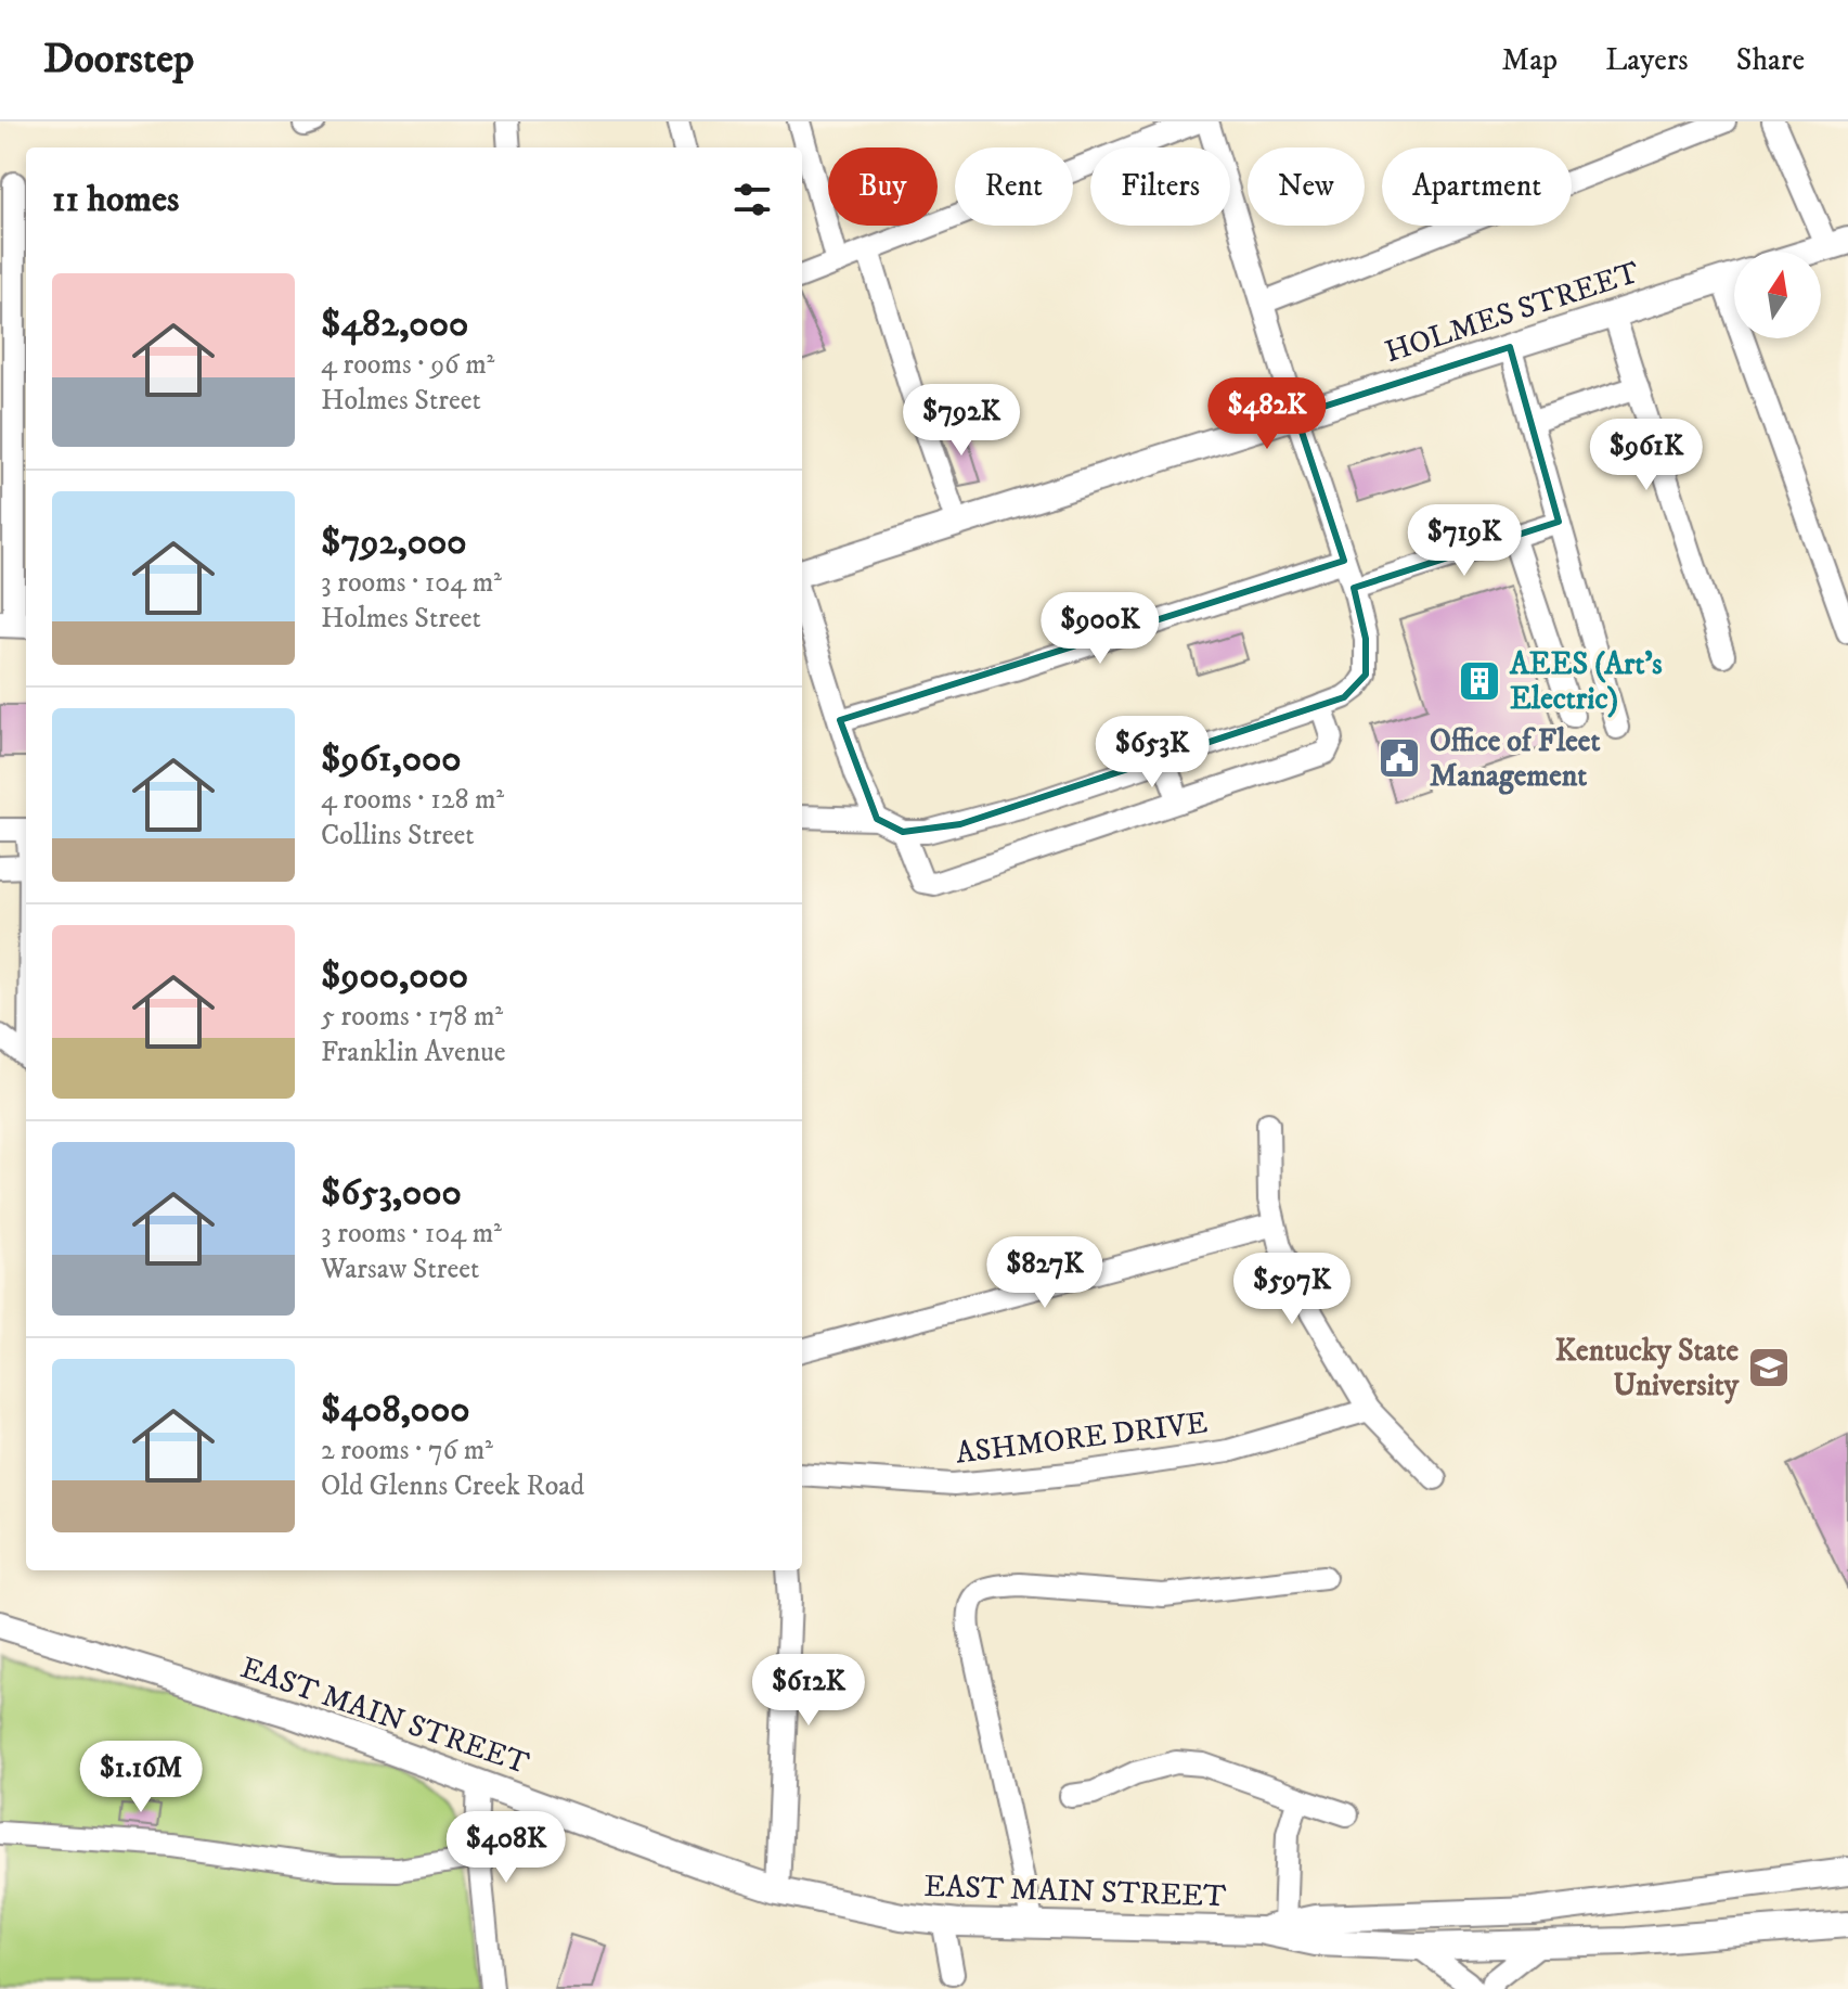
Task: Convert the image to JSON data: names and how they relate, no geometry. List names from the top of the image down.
{
  "streets": {
    "main road": ["HOLMES STREET", "EAST MAIN STREET"],
    "street": ["ASHMORE DRIVE"]
  },
  "places": {
    "building": ["AEES (Art's Electric)"],
    "public building": ["Office of Fleet Management"],
    "school or university": ["Kentucky State University"]
  },
  "north": "top",
  "page": {
    "header": "Doorstep",
    "nav": ["Map", "Layers", "Share"],
    "chip": [
      "Buy",
      "Rent",
      "Filters",
      "New",
      "Apartment"
    ],
    "heading": "11 homes",
    "list": [
      {
        "name": "$482,000",
        "note": "4 rooms · 96 m² · Holmes Street"
      },
      {
        "name": "$792,000",
        "note": "3 rooms · 104 m² · Holmes Street"
      },
      {
        "name": "$961,000",
        "note": "4 rooms · 128 m² · Collins Street"
      },
      {
        "name": "$900,000",
        "note": "5 rooms · 178 m² · Franklin Avenue"
      },
      {
        "name": "$653,000",
        "note": "3 rooms · 104 m² · Warsaw Street"
      },
      {
        "name": "$408,000",
        "note": "2 rooms · 76 m² · Old Glenns Creek Road"
      }
    ],
    "price": [
      "$482K",
      "$792K",
      "$961K",
      "$719K",
      "$900K",
      "$653K",
      "$827K",
      "$597K",
      "$612K",
      "$1.16M",
      "$408K"
    ]
  }
}
